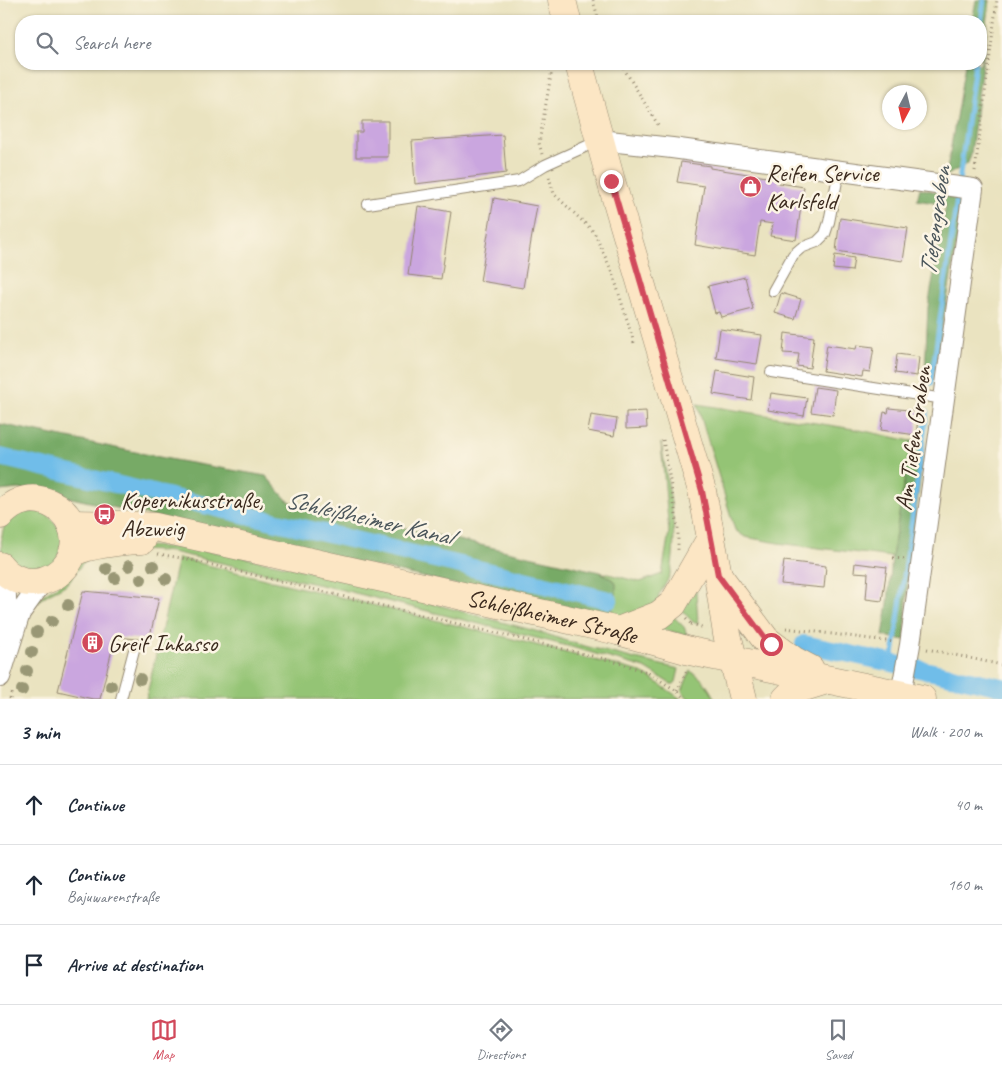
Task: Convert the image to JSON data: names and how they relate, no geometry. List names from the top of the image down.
{
  "streets": {
    "main road": ["Schleißheimer Straße"],
    "street": ["Am Tiefen Graben"]
  },
  "crossings": [
    ["Am Tiefen Graben", "Schleißheimer Straße"]
  ],
  "water": ["Tiefengraben", "Schleißheimer Kanal"],
  "places": {
    "shop": ["Reifen Service Karlsfeld"],
    "bus stop": ["Kopernikusstraße, Abzweig"],
    "building": ["Greif Inkasso"]
  },
  "north": "bottom",
  "page": {
    "search": "Search here",
    "heading": ["3 min", "Walk · 200 m"],
    "list": [
      ["Continue", "40 m"],
      ["Continue", "Bajuwarenstraße", "160 m"],
      "Arrive at destination"
    ],
    "nav": ["Map", "Directions", "Saved"]
  }
}
